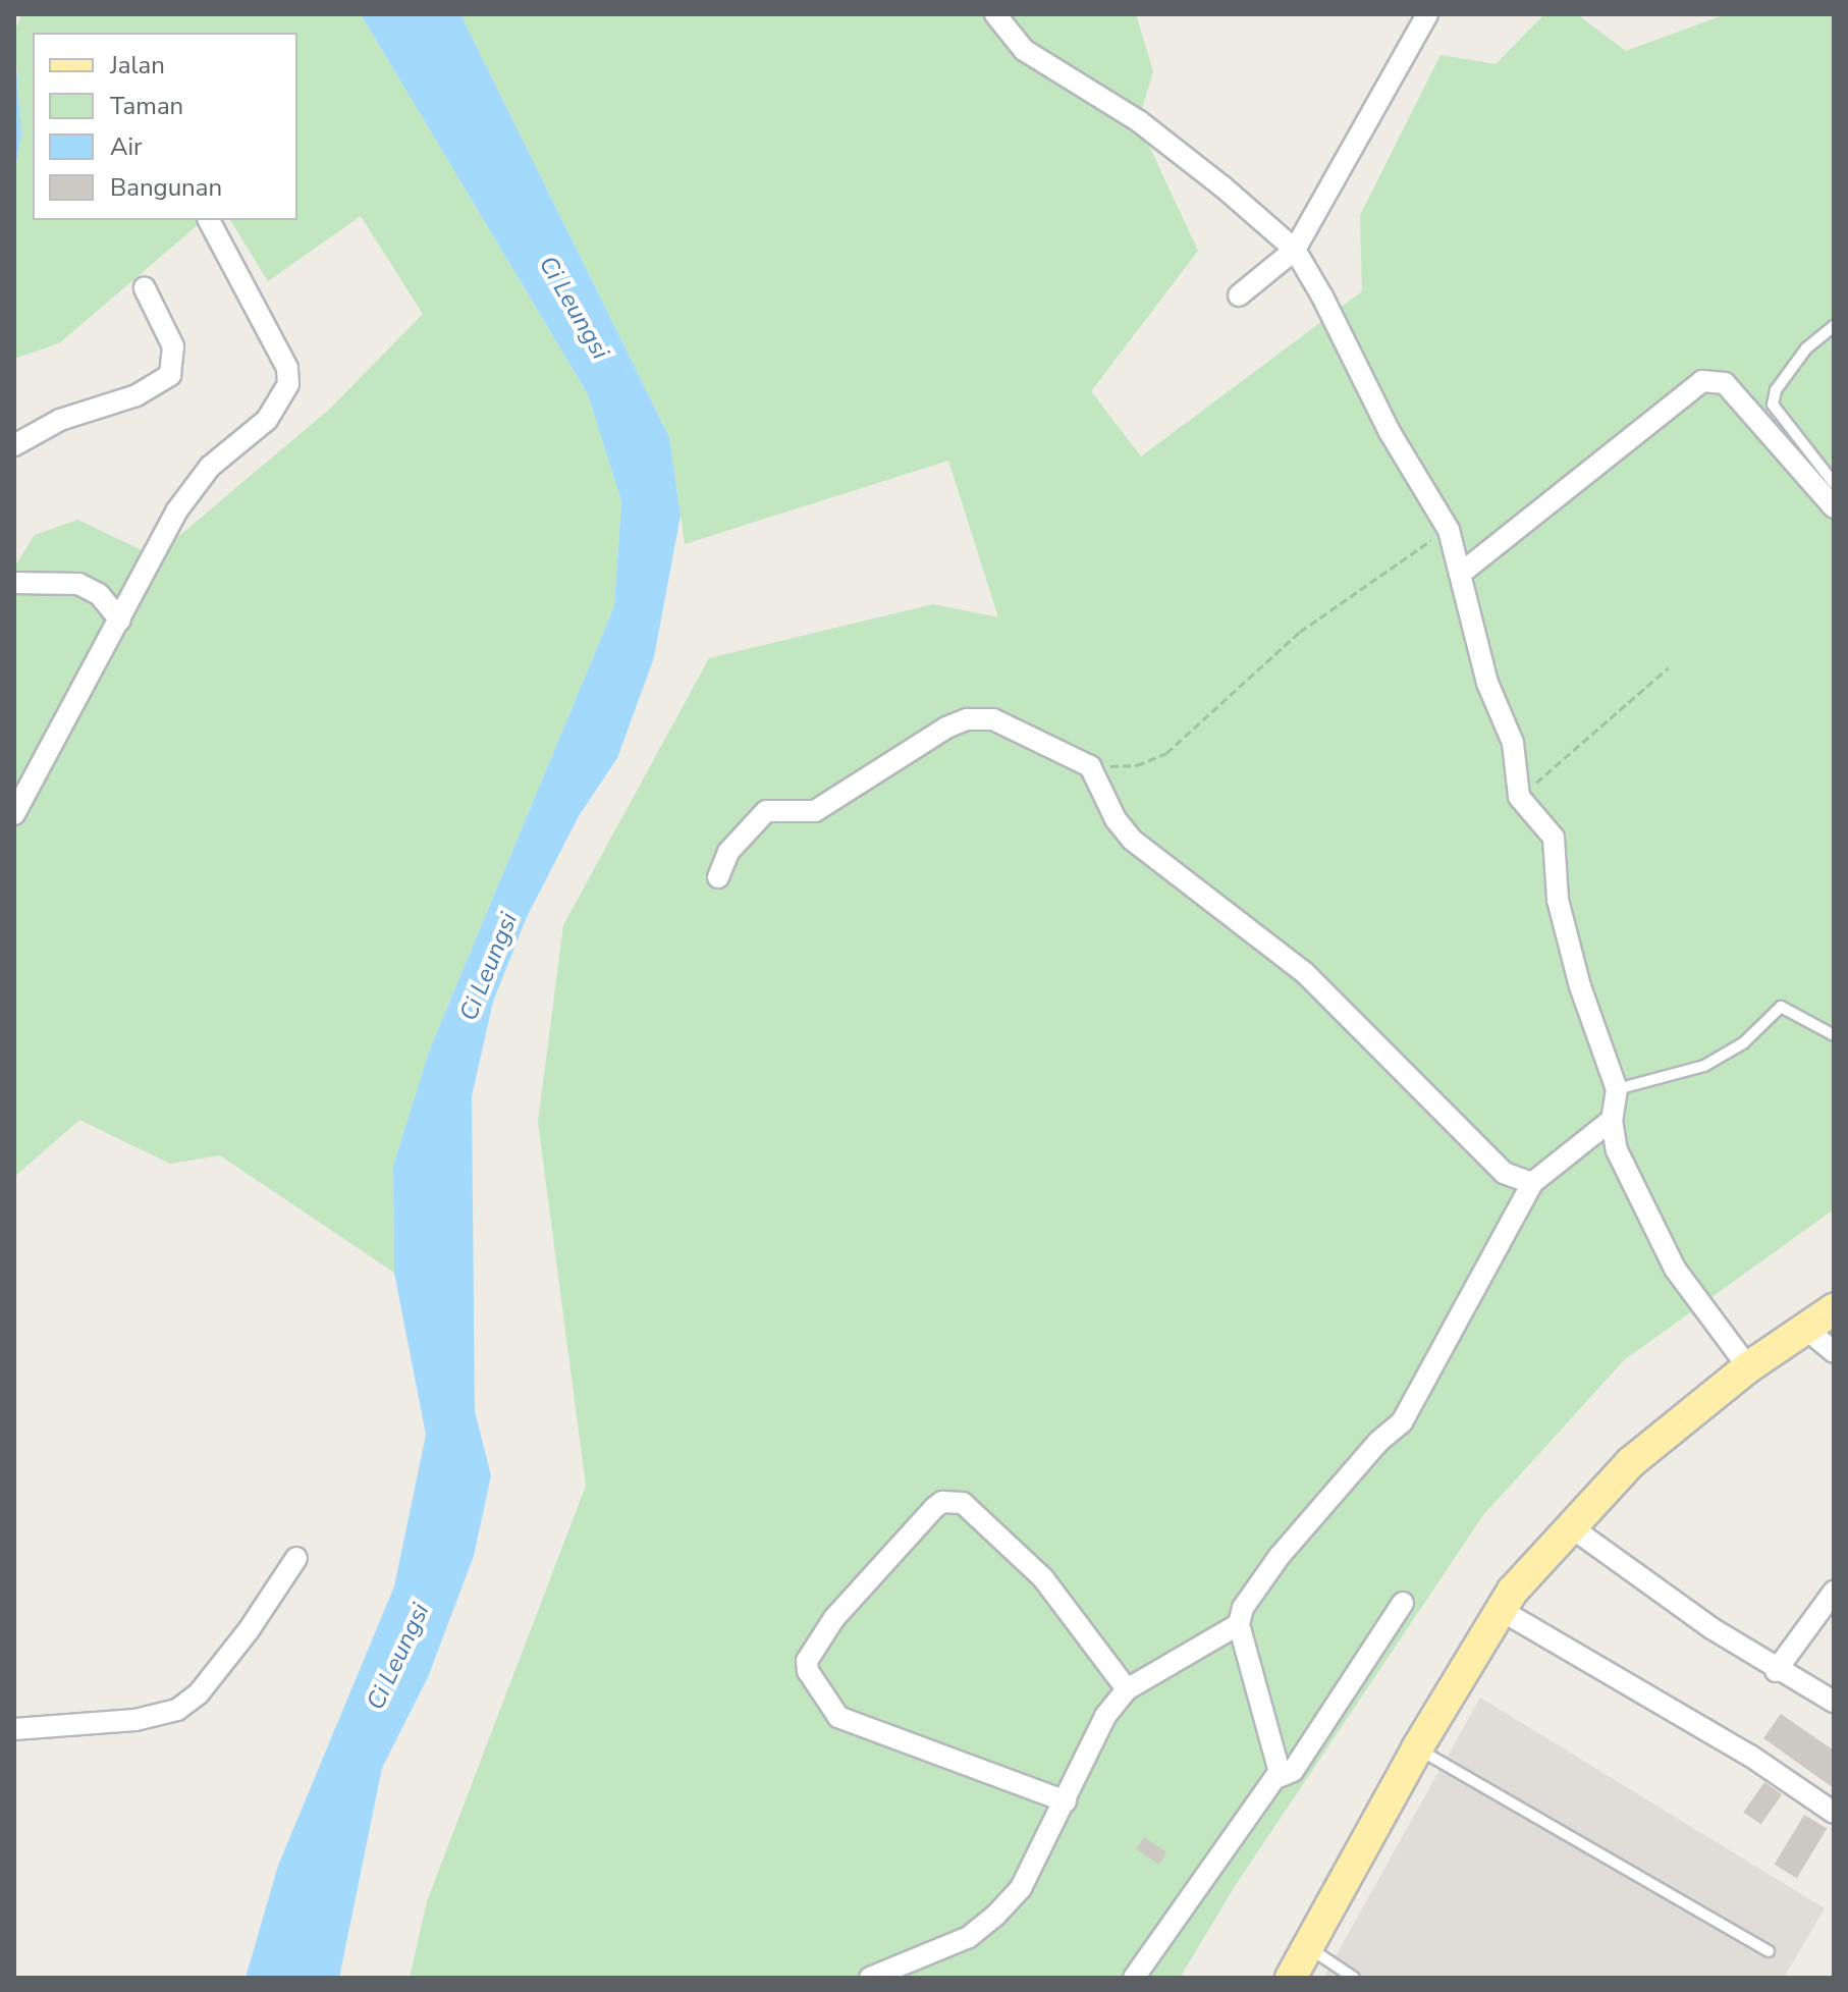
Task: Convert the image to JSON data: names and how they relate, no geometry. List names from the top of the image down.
{
  "water": ["Ci Leungsi"],
  "legend": [
    "Jalan",
    "Taman",
    "Air",
    "Bangunan"
  ]
}
